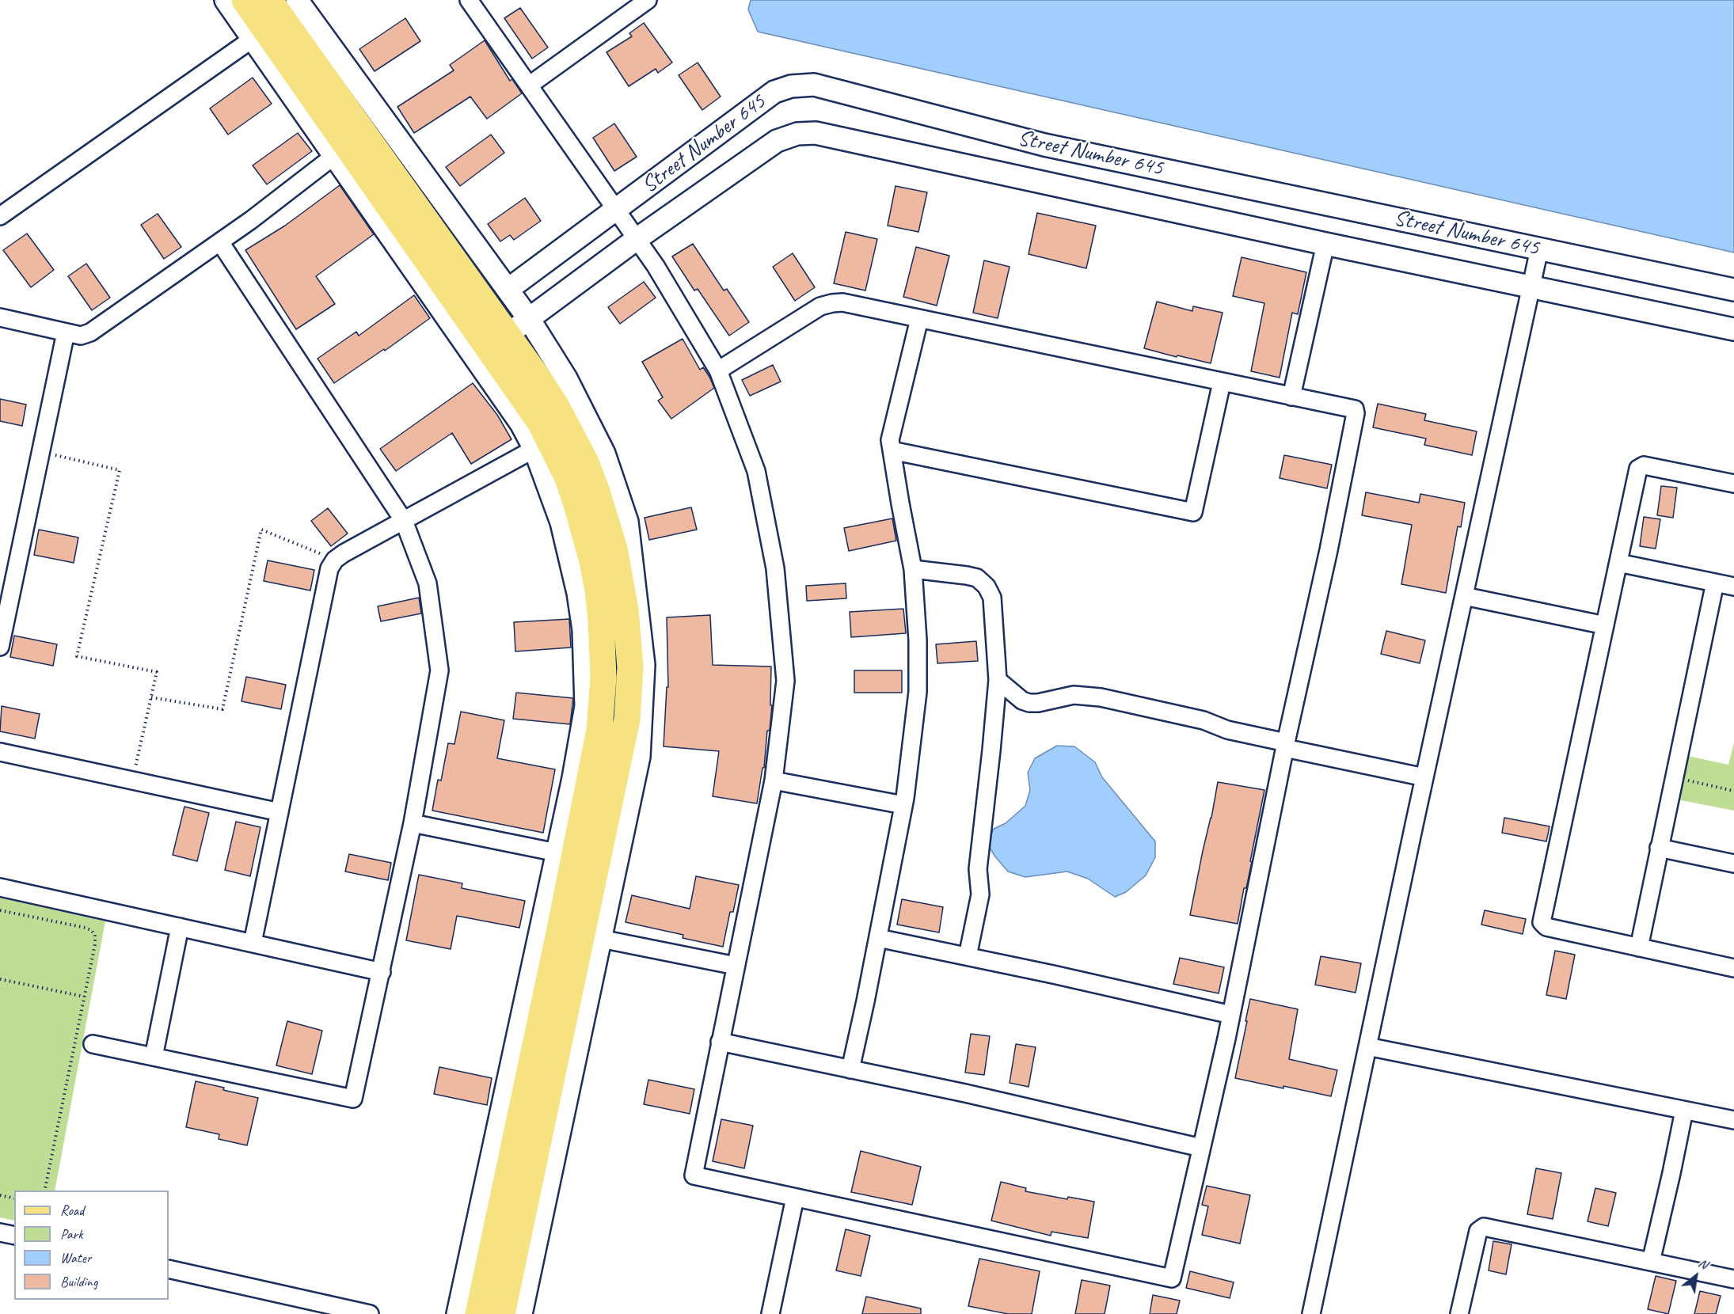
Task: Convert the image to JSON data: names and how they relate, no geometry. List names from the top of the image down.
{
  "streets": {
    "street": ["Street Number 645"]
  },
  "legend": [
    "Road",
    "Park",
    "Water",
    "Building"
  ],
  "north": "top right"
}
